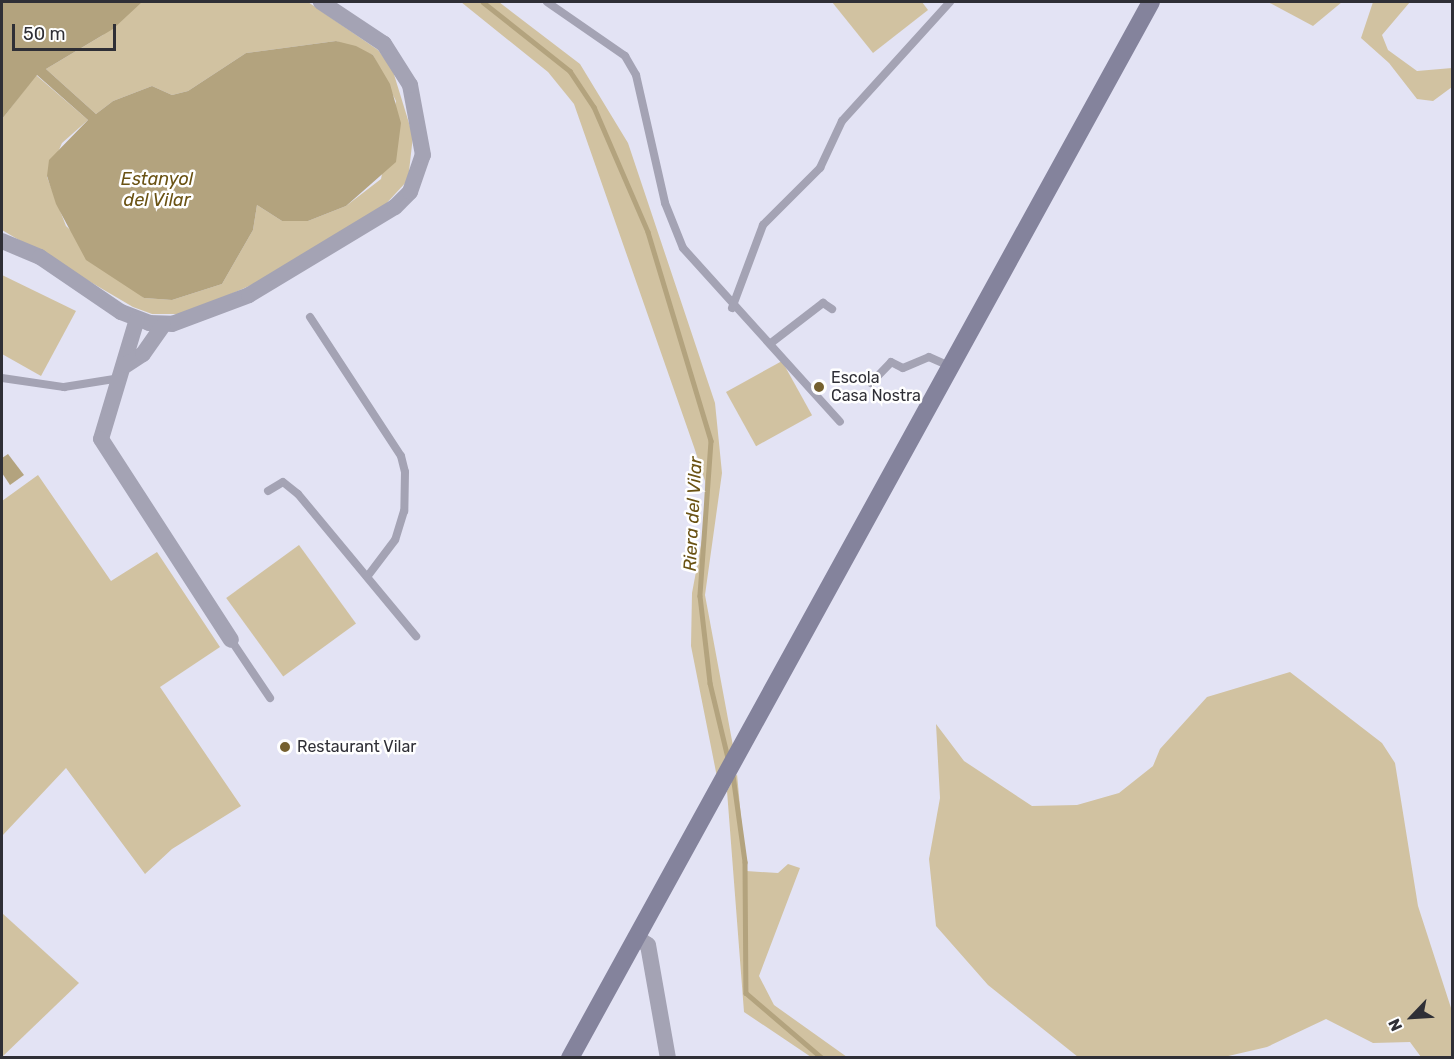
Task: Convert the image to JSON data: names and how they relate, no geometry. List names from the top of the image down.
{
  "water": ["Estanyol del Vilar", "Riera del Vilar"],
  "places": ["Escola Casa Nostra", "Restaurant Vilar"],
  "scale_bar": "50 m",
  "north": "bottom left"
}
